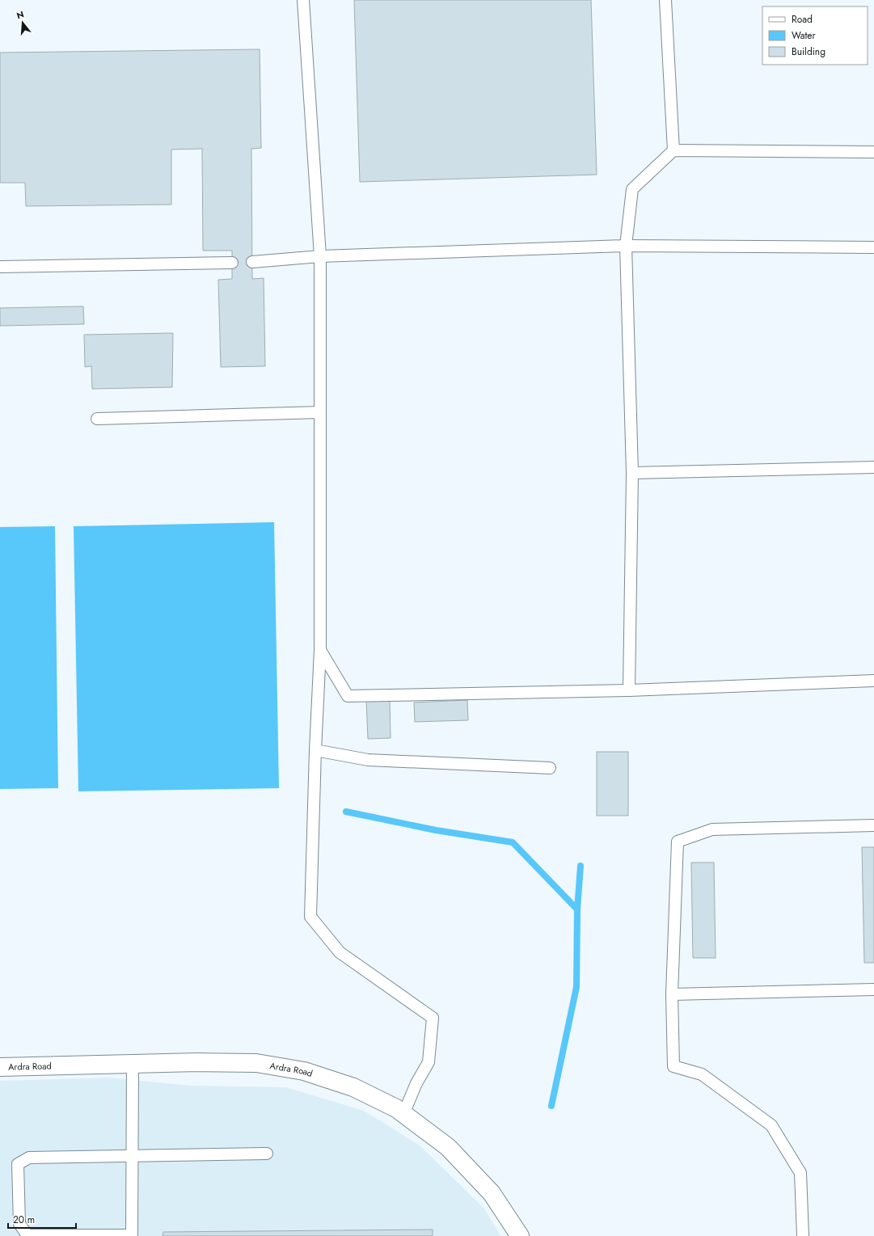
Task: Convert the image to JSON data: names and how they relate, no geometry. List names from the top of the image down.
{
  "streets": {
    "street": ["Ardra Road"]
  },
  "legend": ["Road", "Water", "Building"],
  "scale_bar": "20 m",
  "north": "top"
}
